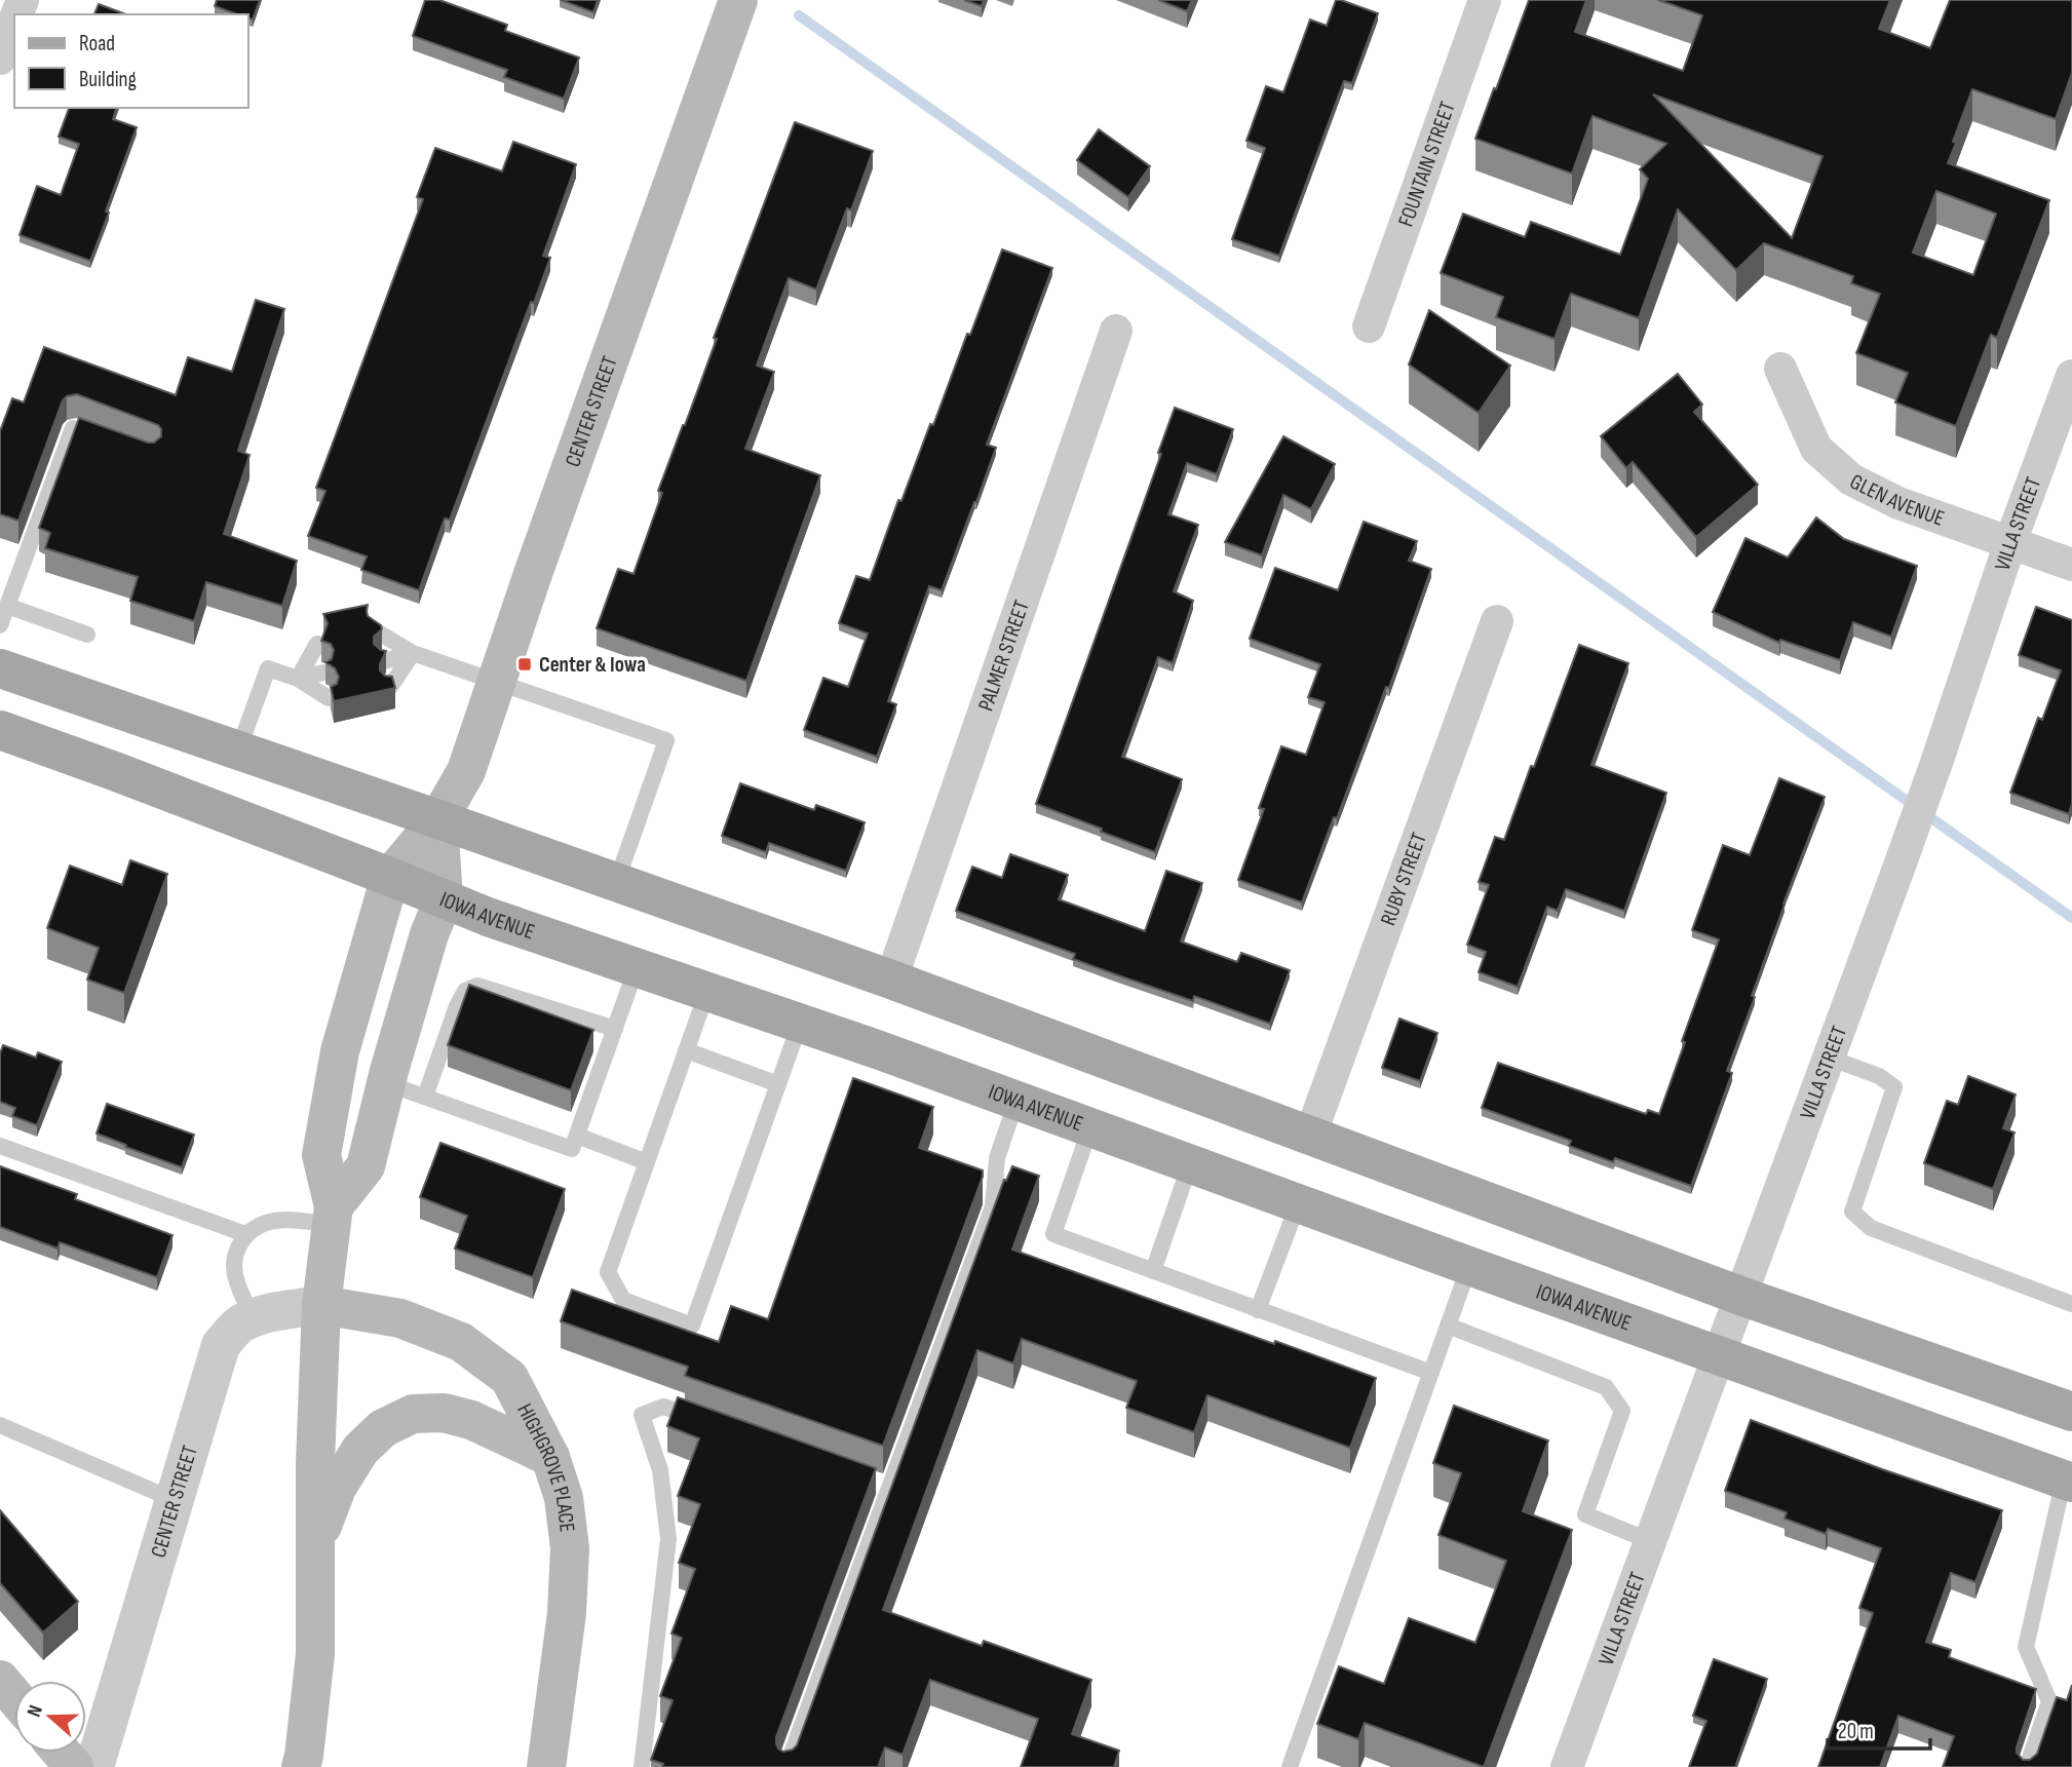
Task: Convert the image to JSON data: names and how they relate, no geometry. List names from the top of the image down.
{
  "streets": {
    "main road": ["CENTER STREET", "IOWA AVENUE", "HIGHGROVE PLACE"],
    "street": [
      "FOUNTAIN STREET",
      "GLEN AVENUE",
      "VILLA STREET",
      "PALMER STREET",
      "RUBY STREET"
    ]
  },
  "crossings": [
    ["CENTER STREET", "IOWA AVENUE"],
    ["CENTER STREET", "HIGHGROVE PLACE"],
    ["GLEN AVENUE", "VILLA STREET"],
    ["VILLA STREET", "IOWA AVENUE"]
  ],
  "places": {
    "transit": ["Center & Iowa"]
  },
  "legend": ["Road", "Building"],
  "scale_bar": "20 m",
  "north": "left"
}
